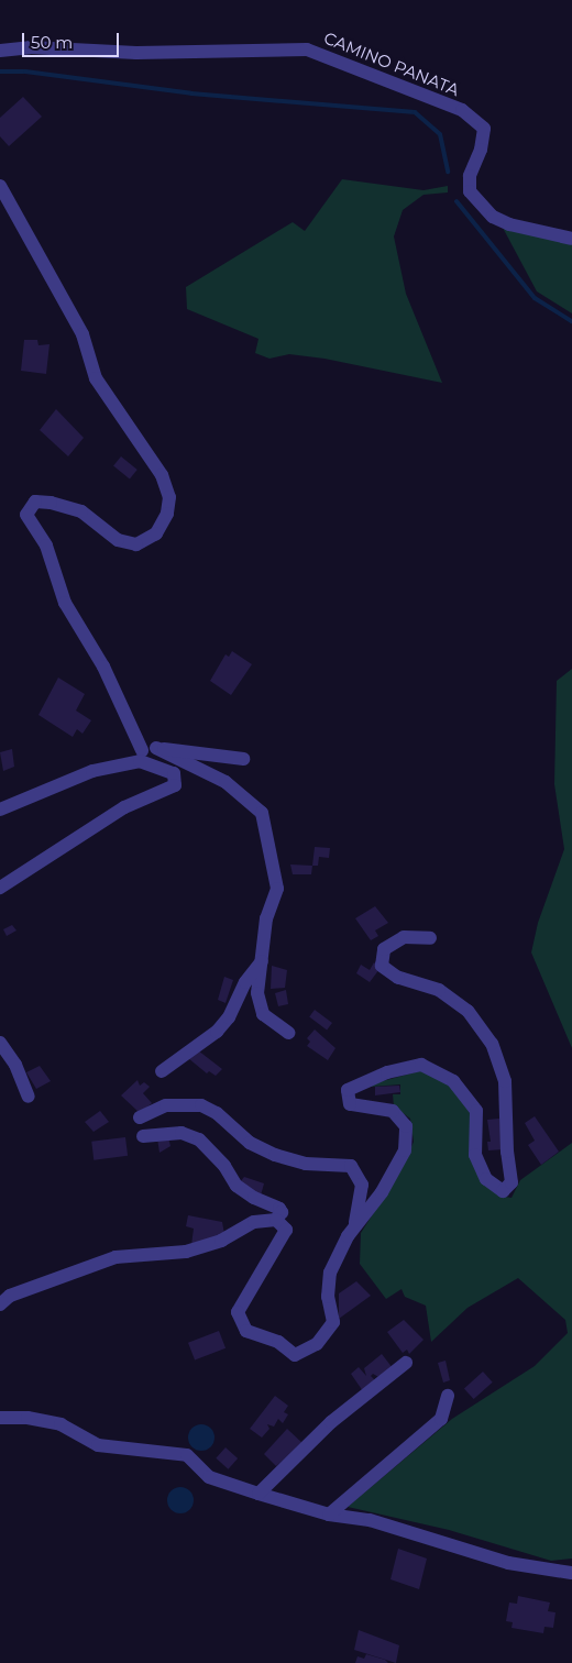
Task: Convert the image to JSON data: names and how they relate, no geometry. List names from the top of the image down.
{
  "streets": {
    "street": ["CAMINO PANATA"]
  },
  "scale_bar": "50 m"
}
